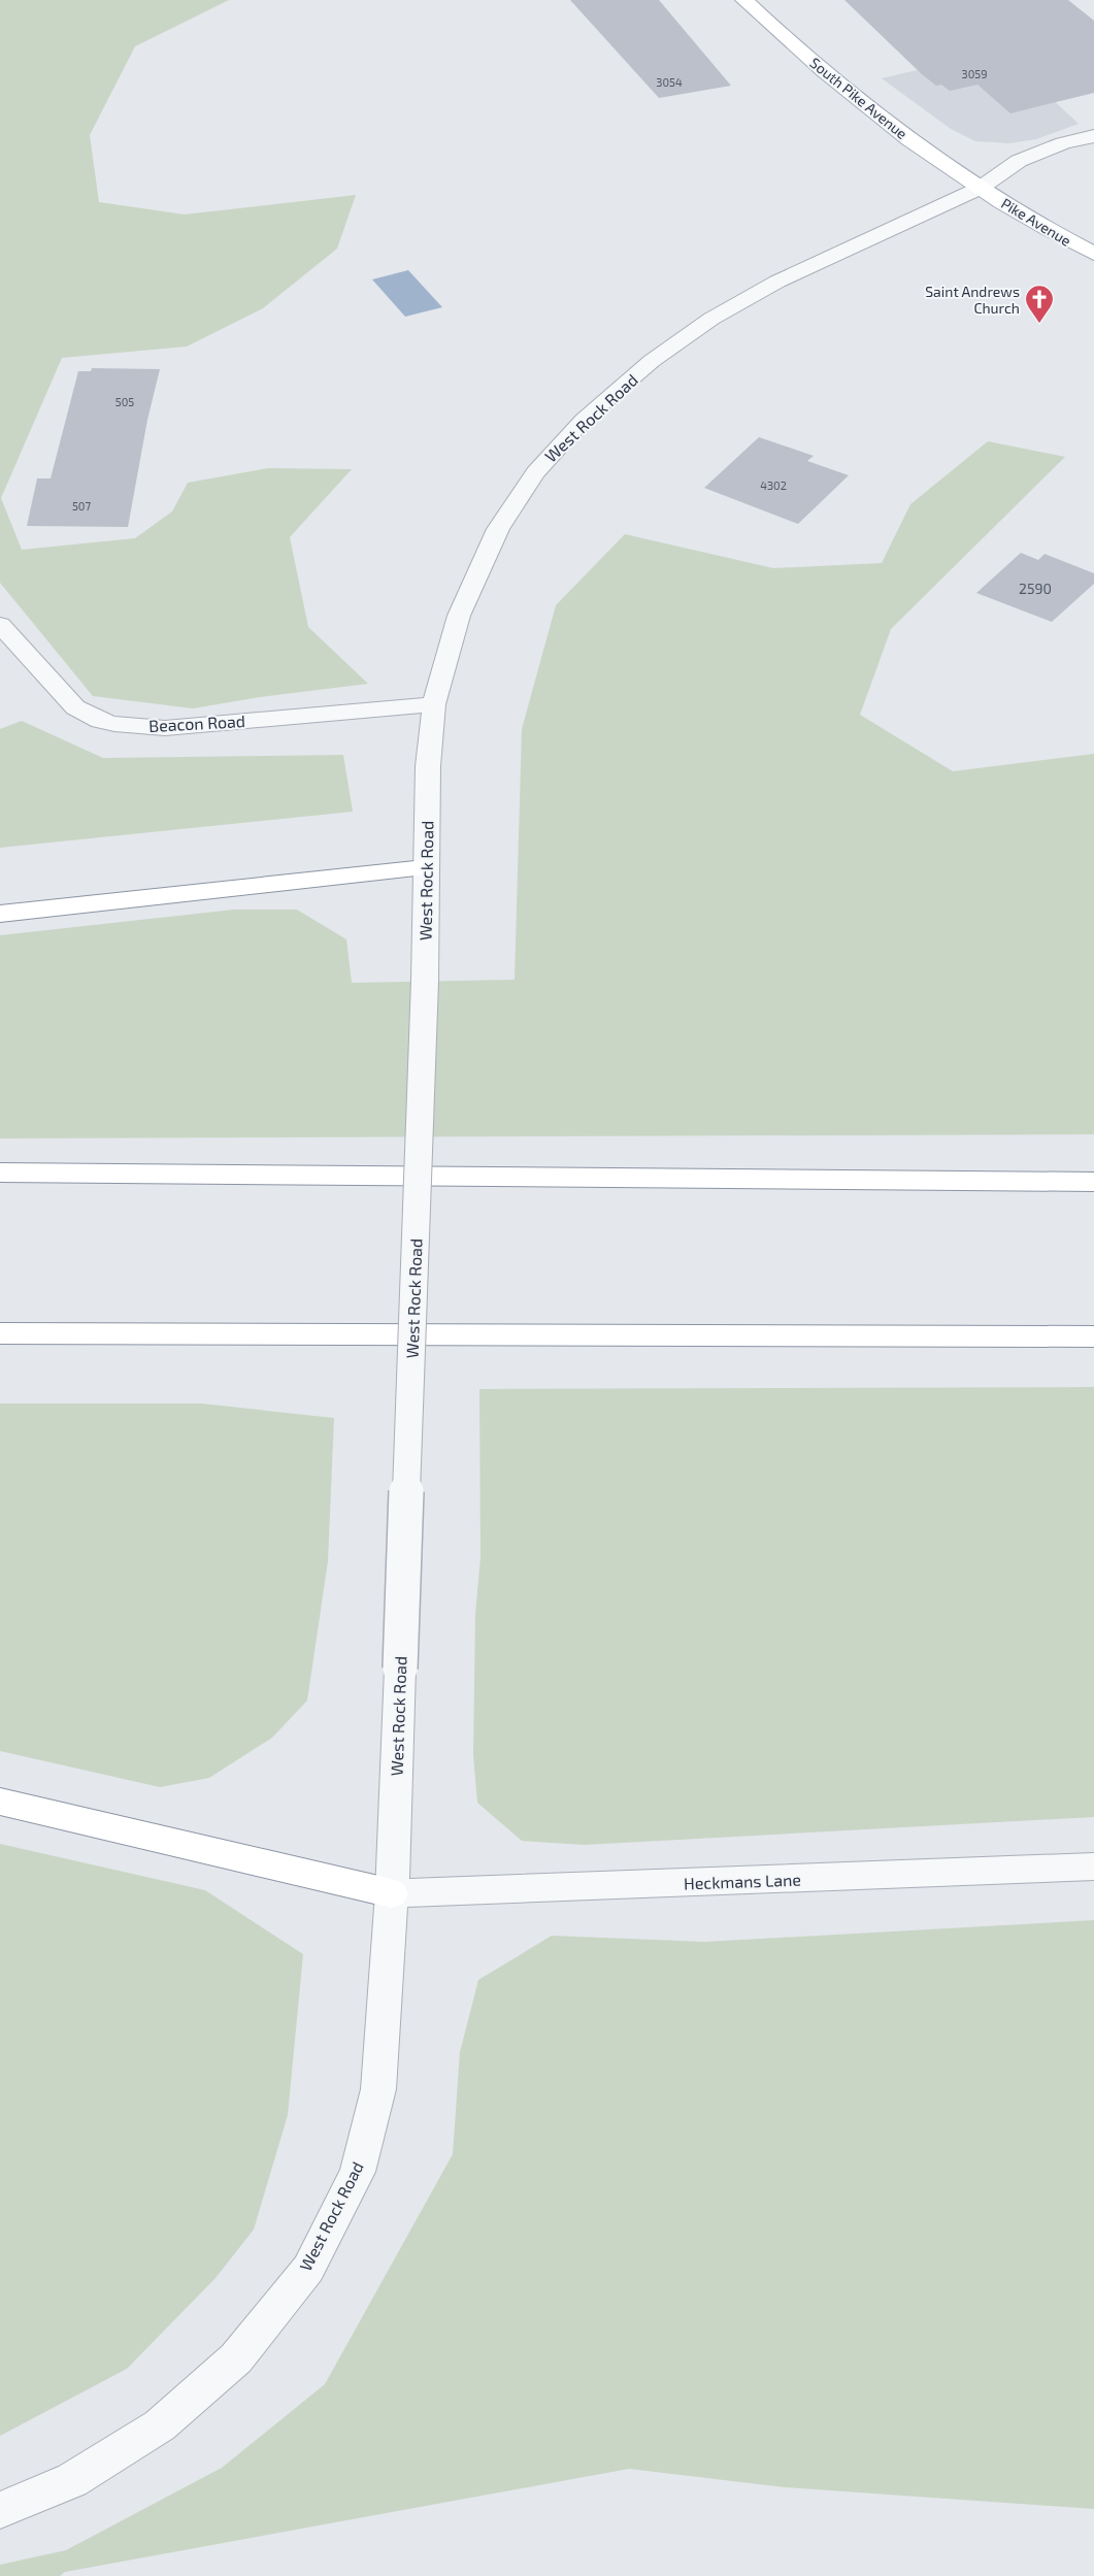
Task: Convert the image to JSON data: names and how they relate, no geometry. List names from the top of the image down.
{
  "streets": {
    "main road": ["South Pike Avenue", "Pike Avenue"],
    "street": ["West Rock Road", "Beacon Road", "Heckmans Lane"]
  },
  "crossings": [
    ["South Pike Avenue", "Pike Avenue"],
    ["South Pike Avenue", "West Rock Road"],
    ["Pike Avenue", "West Rock Road"],
    ["West Rock Road", "Beacon Road"],
    ["West Rock Road", "Heckmans Lane"]
  ],
  "places": {
    "church": ["Saint Andrews Church"]
  },
  "house_numbers": [
    "3059",
    "3054",
    "505",
    "4302",
    "507",
    "2590"
  ]
}
